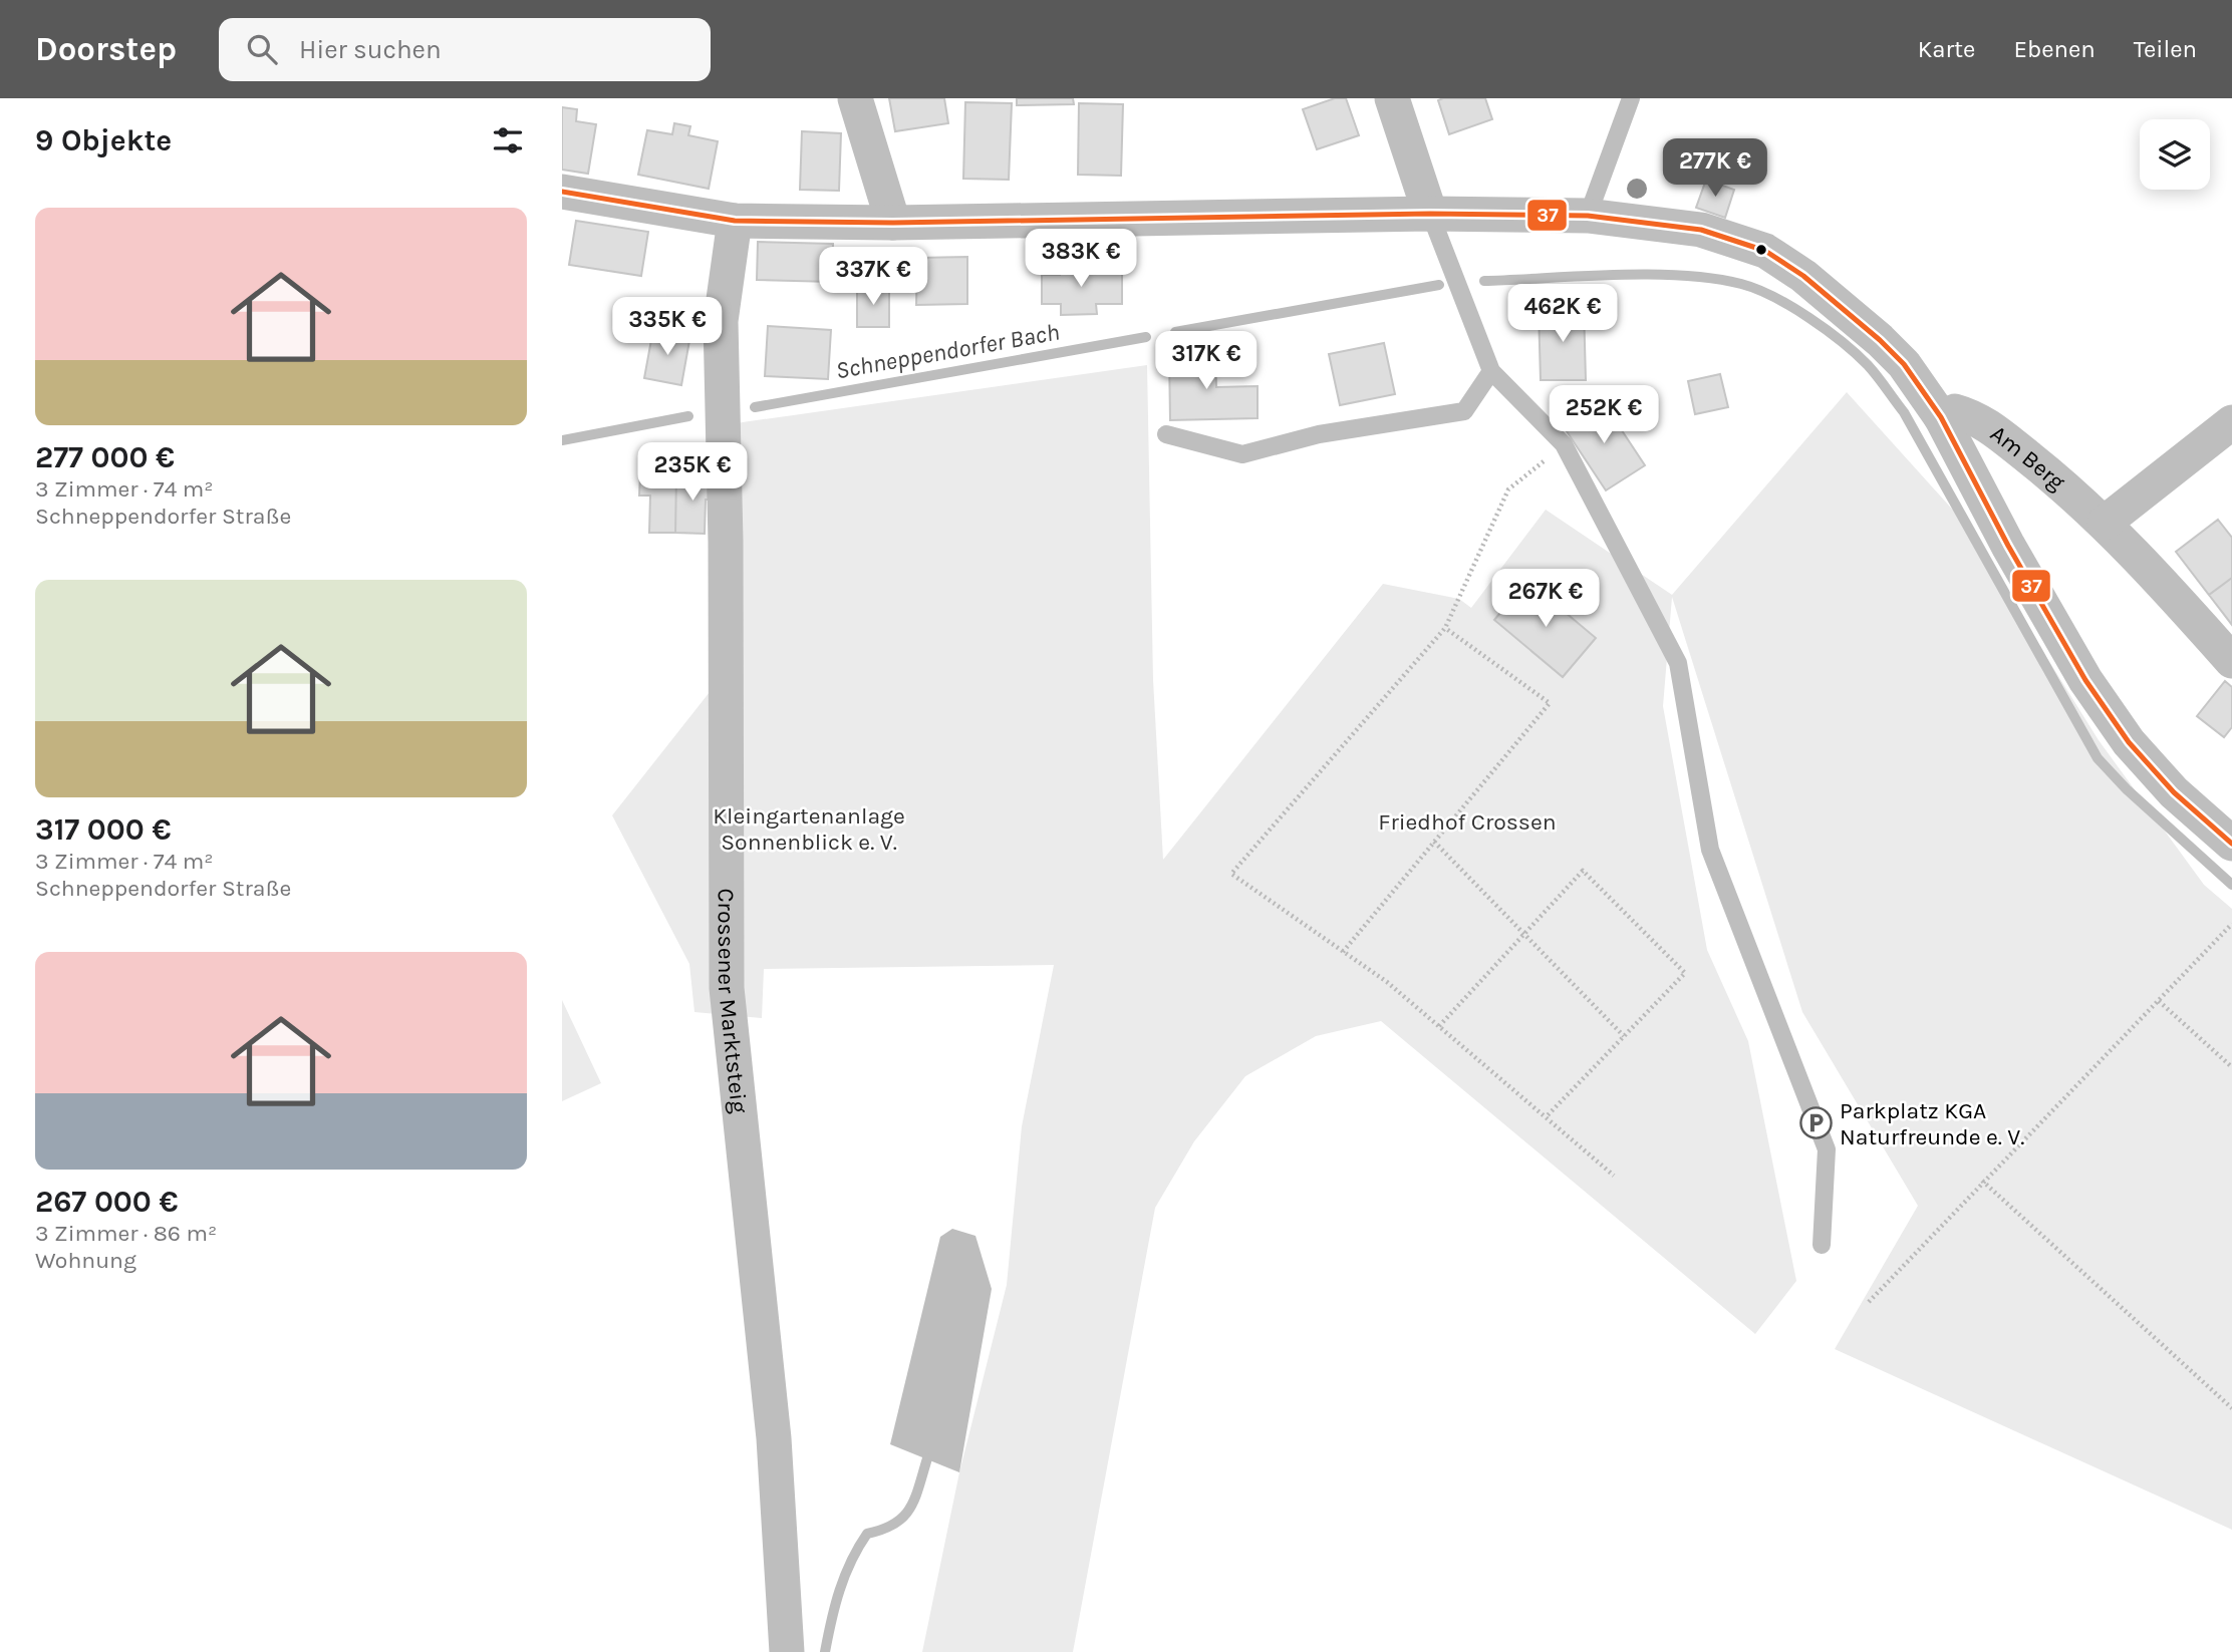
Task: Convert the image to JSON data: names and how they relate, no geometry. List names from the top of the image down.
{
  "streets": {
    "street": ["Am Berg", "Crossener Marktsteig"]
  },
  "water": ["Schneppendorfer Bach"],
  "parks": ["Kleingartenanlage Sonnenblick e. V.", "Friedhof Crossen"],
  "places": {
    "parking": ["Parkplatz KGA Naturfreunde e. V."]
  },
  "lines": ["transit line 37"],
  "page": {
    "header": "Doorstep",
    "search": "Hier suchen",
    "nav": ["Karte", "Ebenen", "Teilen"],
    "heading": "9 Objekte",
    "price": [
      "277K €",
      "383K €",
      "337K €",
      "462K €",
      "335K €",
      "317K €",
      "252K €",
      "235K €",
      "267K €"
    ],
    "list": [
      {
        "name": "277 000 €",
        "note": "3 Zimmer · 74 m² · Schneppendorfer Straße"
      },
      {
        "name": "317 000 €",
        "note": "3 Zimmer · 74 m² · Schneppendorfer Straße"
      },
      {
        "name": "267 000 €",
        "note": "3 Zimmer · 86 m² · Wohnung"
      }
    ]
  }
}
